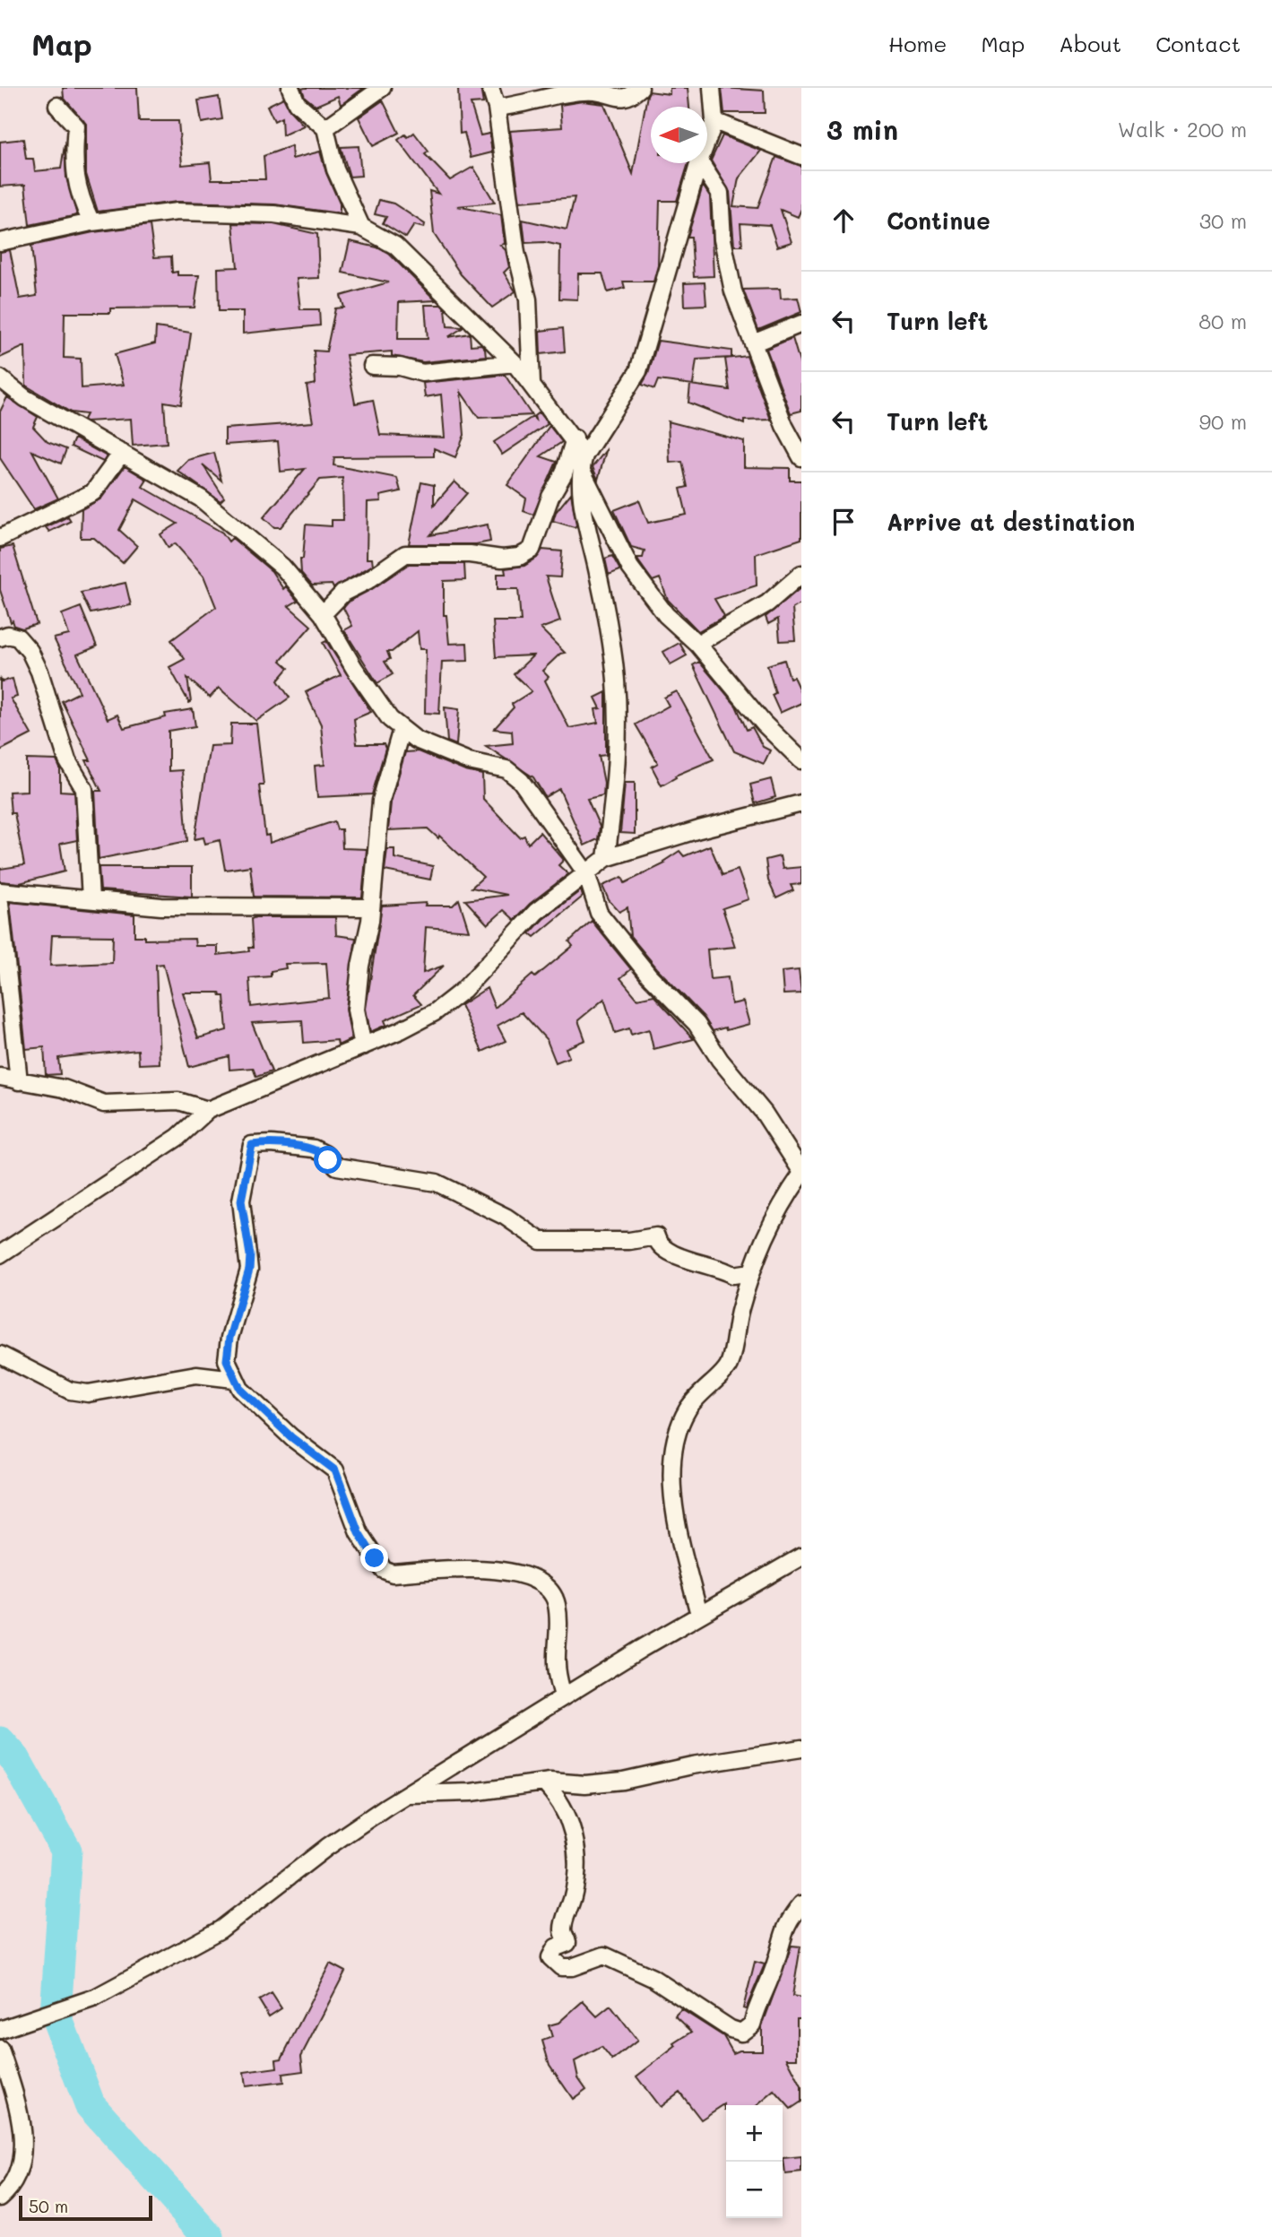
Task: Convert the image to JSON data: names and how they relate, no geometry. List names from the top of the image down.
{
  "scale_bar": "50 m",
  "north": "left",
  "page": {
    "header": "Map",
    "nav": [
      "Home",
      "Map",
      "About",
      "Contact"
    ],
    "heading": ["3 min", "Walk · 200 m"],
    "list": [
      ["Continue", "30 m"],
      ["Turn left", "80 m"],
      ["Turn left", "90 m"],
      "Arrive at destination"
    ],
    "map_buttons": ["+", "−"],
    "scale": "50 m"
  }
}
